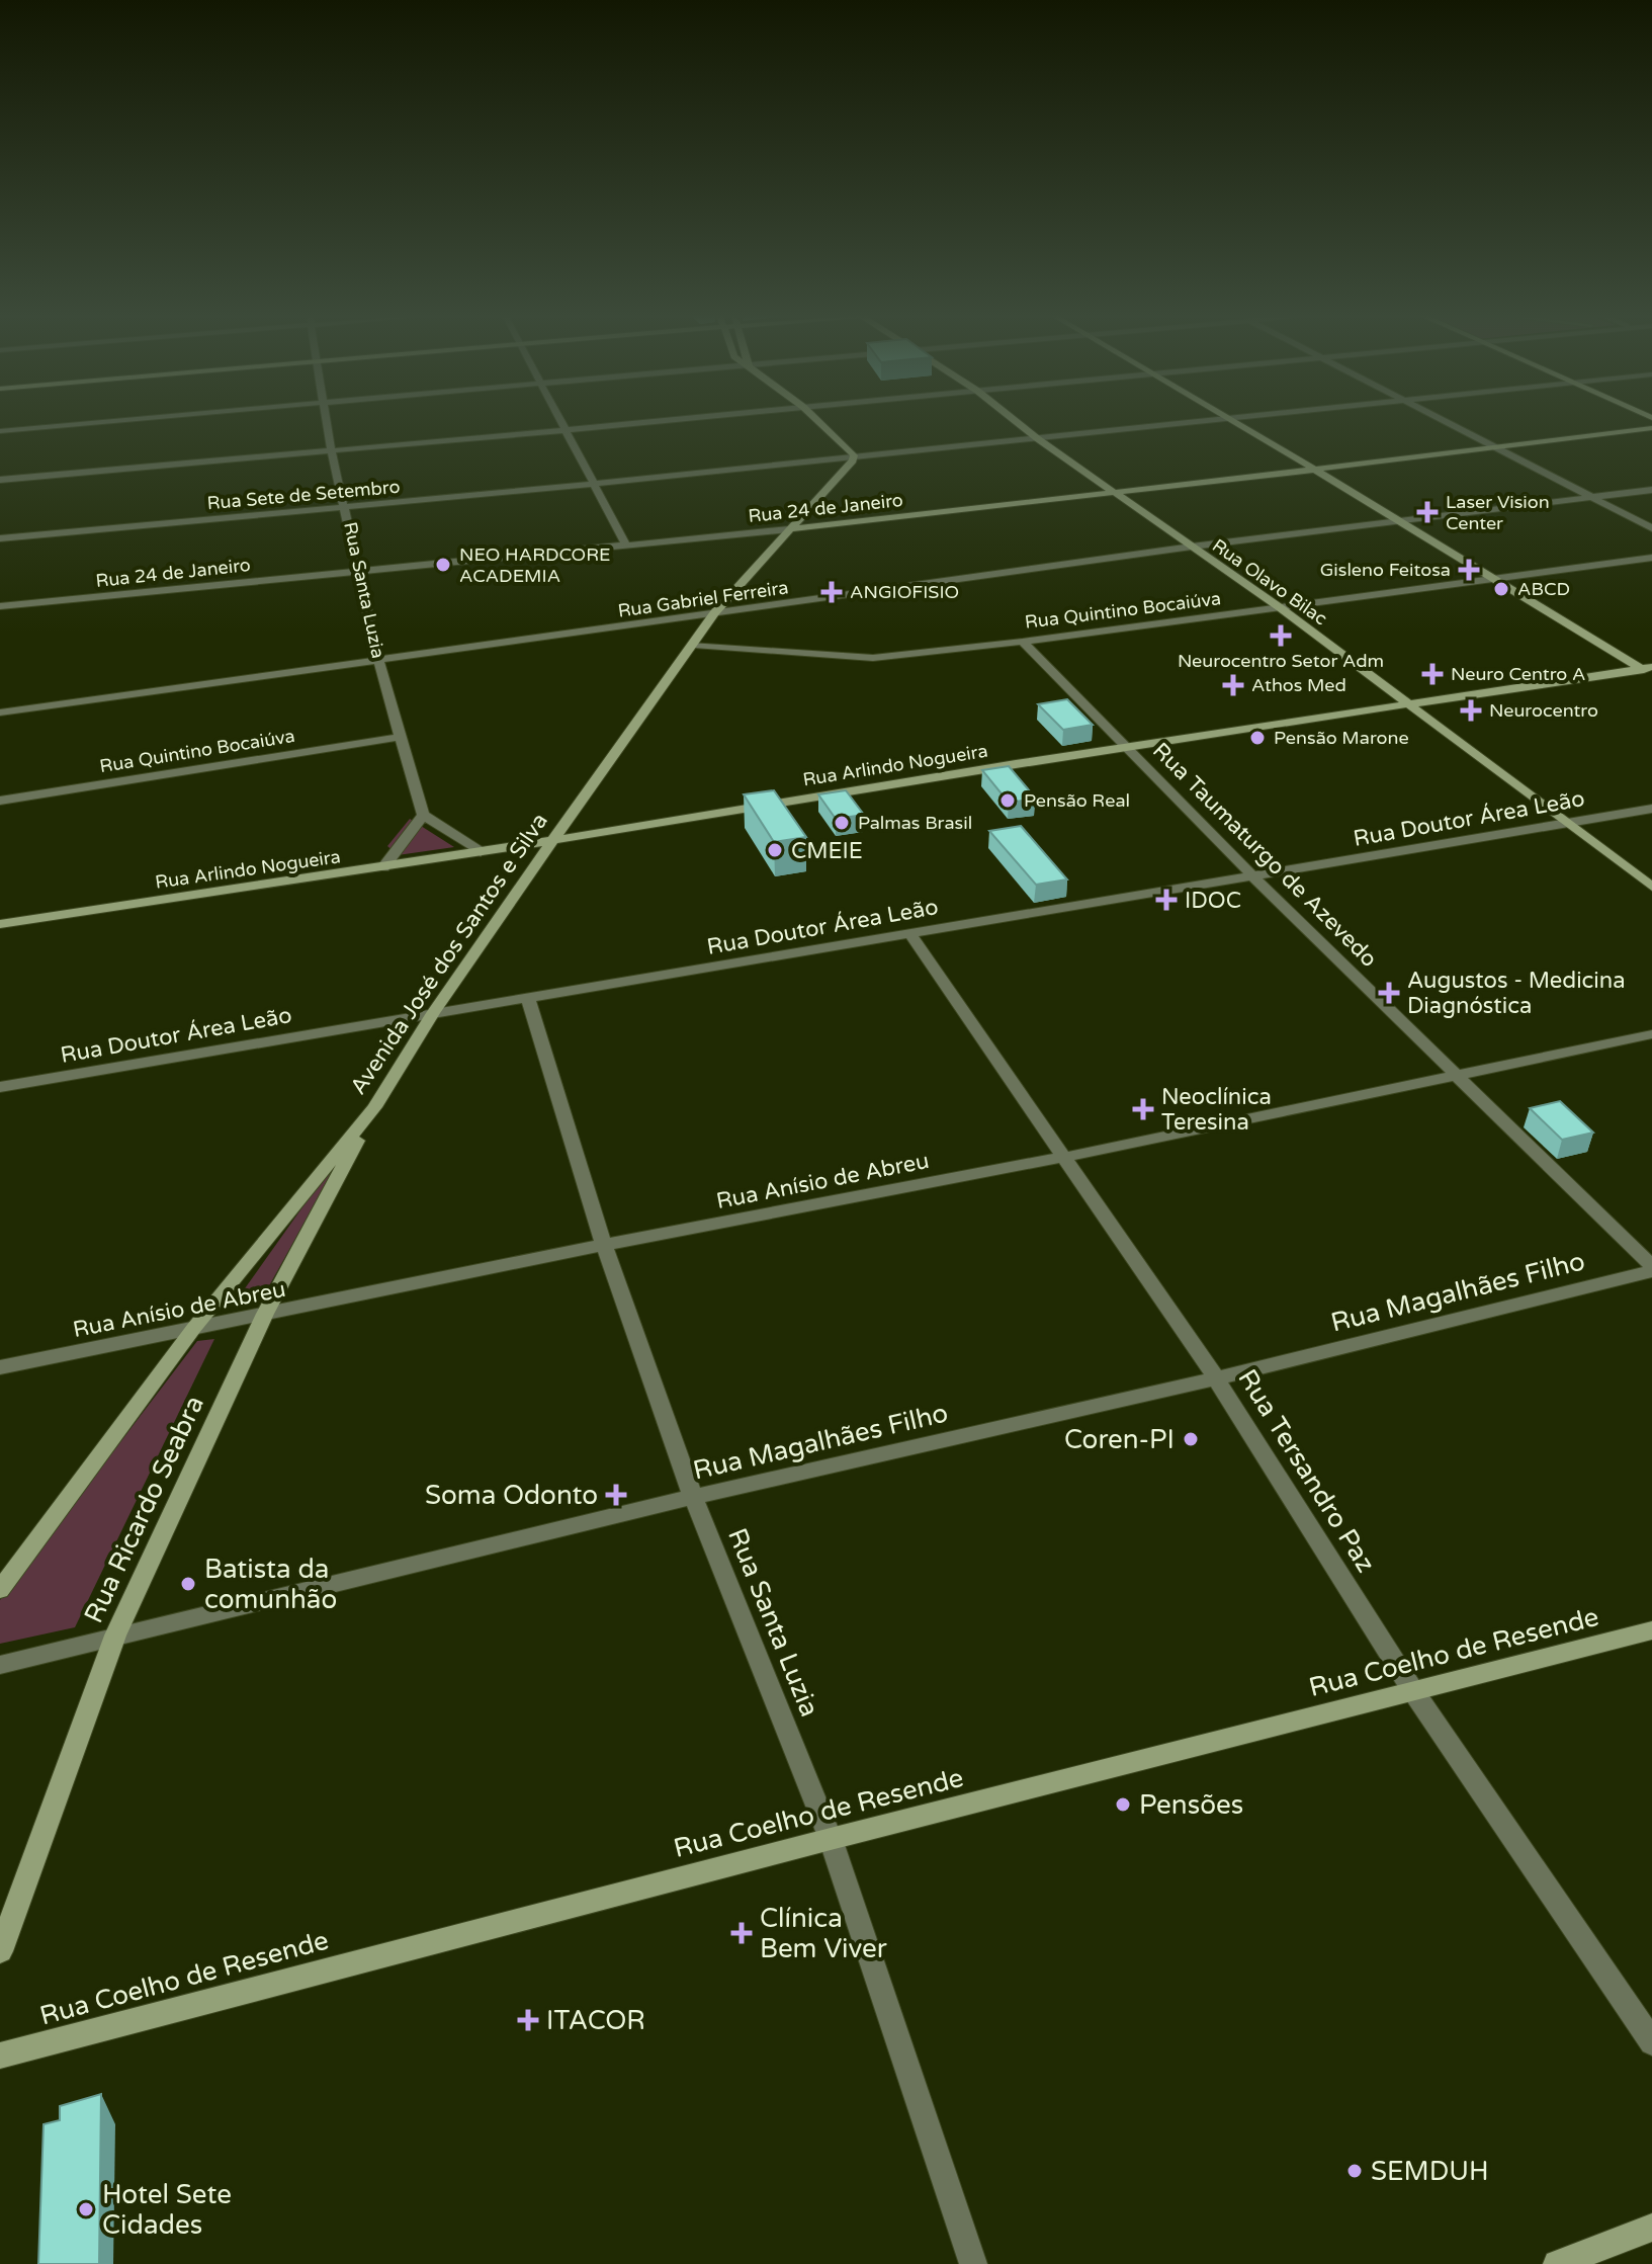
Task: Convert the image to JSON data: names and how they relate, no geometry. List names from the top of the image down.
{
  "streets": {
    "street": [
      "Rua Sete de Setembro",
      "Rua 24 de Janeiro",
      "Rua Olavo Bilac",
      "Rua Santa Luzia",
      "Rua Gabriel Ferreira",
      "Rua Quintino Bocaiúva",
      "Rua Arlindo Nogueira",
      "Rua Doutor Área Leão",
      "Rua Taumaturgo de Azevedo",
      "Avenida José dos Santos e Silva",
      "Rua Anísio de Abreu",
      "Rua Magalhães Filho",
      "Rua Tersandro Paz",
      "Rua Ricardo Seabra",
      "Rua Coelho de Resende"
    ]
  },
  "crossings": [
    ["Rua Sete de Setembro", "Rua Olavo Bilac"],
    ["Rua Sete de Setembro", "Rua Santa Luzia"],
    ["Rua Sete de Setembro", "Avenida José dos Santos e Silva"],
    ["Rua 24 de Janeiro", "Rua Olavo Bilac"],
    ["Rua 24 de Janeiro", "Rua Santa Luzia"],
    ["Rua 24 de Janeiro", "Avenida José dos Santos e Silva"],
    ["Rua Olavo Bilac", "Rua Gabriel Ferreira"],
    ["Rua Olavo Bilac", "Rua Quintino Bocaiúva"],
    ["Rua Olavo Bilac", "Rua Arlindo Nogueira"],
    ["Rua Olavo Bilac", "Rua Doutor Área Leão"],
    ["Rua Santa Luzia", "Rua Gabriel Ferreira"],
    ["Rua Santa Luzia", "Rua Quintino Bocaiúva"],
    ["Rua Santa Luzia", "Rua Doutor Área Leão"],
    ["Rua Santa Luzia", "Rua Anísio de Abreu"],
    ["Rua Santa Luzia", "Rua Magalhães Filho"],
    ["Rua Santa Luzia", "Rua Coelho de Resende"],
    ["Rua Gabriel Ferreira", "Avenida José dos Santos e Silva"],
    ["Rua Quintino Bocaiúva", "Rua Taumaturgo de Azevedo"],
    ["Rua Quintino Bocaiúva", "Avenida José dos Santos e Silva"],
    ["Rua Arlindo Nogueira", "Rua Taumaturgo de Azevedo"],
    ["Rua Arlindo Nogueira", "Avenida José dos Santos e Silva"],
    ["Rua Doutor Área Leão", "Rua Taumaturgo de Azevedo"],
    ["Rua Doutor Área Leão", "Avenida José dos Santos e Silva"],
    ["Rua Doutor Área Leão", "Rua Tersandro Paz"],
    ["Rua Taumaturgo de Azevedo", "Rua Anísio de Abreu"],
    ["Rua Taumaturgo de Azevedo", "Rua Magalhães Filho"],
    ["Avenida José dos Santos e Silva", "Rua Anísio de Abreu"],
    ["Avenida José dos Santos e Silva", "Rua Ricardo Seabra"],
    ["Rua Anísio de Abreu", "Rua Tersandro Paz"],
    ["Rua Anísio de Abreu", "Rua Ricardo Seabra"],
    ["Rua Magalhães Filho", "Rua Tersandro Paz"],
    ["Rua Magalhães Filho", "Rua Ricardo Seabra"],
    ["Rua Tersandro Paz", "Rua Coelho de Resende"]
  ],
  "places": {
    "health": [
      "Laser Vision Center",
      "Gisleno Feitosa",
      "ANGIOFISIO",
      "Neurocentro Setor Adm",
      "Neuro Centro A",
      "Athos Med",
      "Neurocentro",
      "IDOC",
      "Augustos - Medicina Diagnóstica",
      "Neoclínica Teresina",
      "Soma Odonto",
      "Clínica Bem Viver",
      "ITACOR"
    ],
    "other": [
      "NEO HARDCORE ACADEMIA",
      "ABCD",
      "Pensão Marone",
      "Pensão Real",
      "Palmas Brasil",
      "CMEIE",
      "Coren-PI",
      "Batista da comunhão",
      "Pensões",
      "SEMDUH",
      "Hotel Sete Cidades"
    ]
  }
}
